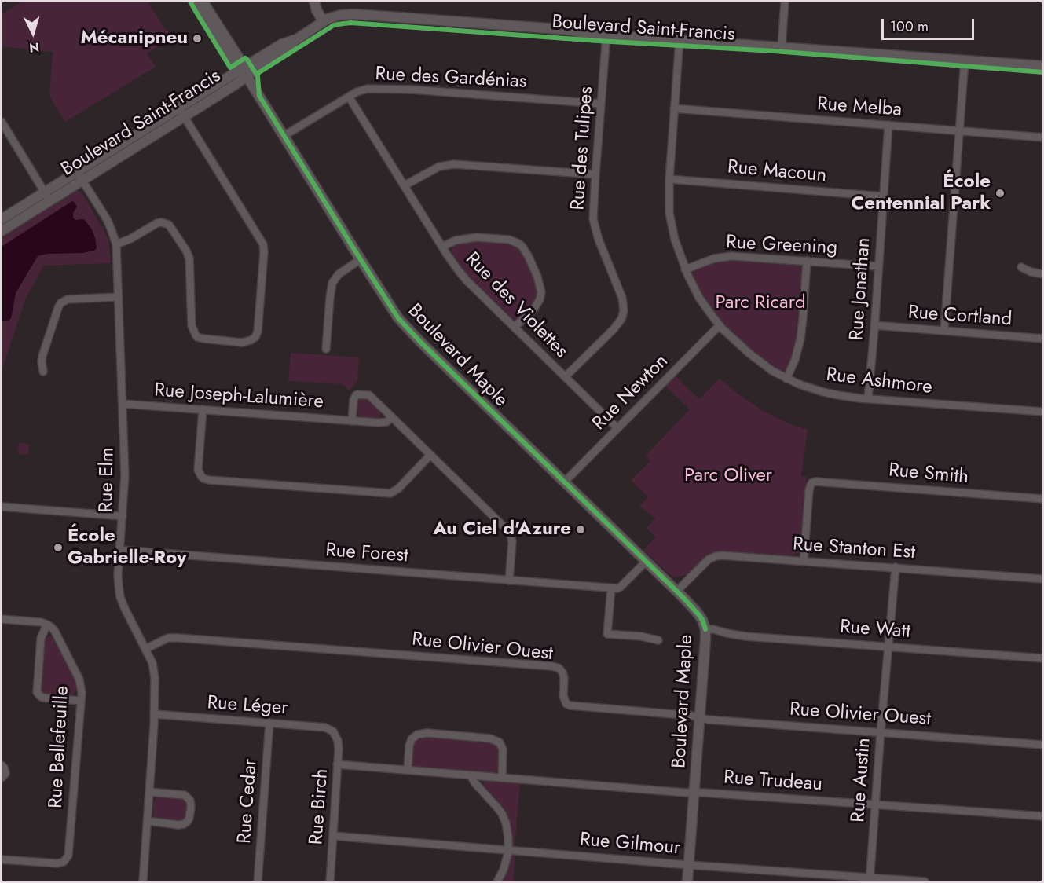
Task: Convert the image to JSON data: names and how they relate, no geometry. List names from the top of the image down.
{
  "streets": {
    "street": [
      "Boulevard Saint-Francis",
      "Rue des Gardénias",
      "Rue Melba",
      "Rue des Tulipes",
      "Rue Macoun",
      "Rue Greening",
      "Rue Jonathan",
      "Rue des Violettes",
      "Rue Cortland",
      "Boulevard Maple",
      "Rue Ashmore",
      "Rue Newton",
      "Rue Joseph-Lalumière",
      "Rue Smith",
      "Rue Elm",
      "Rue Stanton Est",
      "Rue Forest",
      "Rue Watt",
      "Rue Olivier Ouest",
      "Rue Léger",
      "Rue Bellefeuille",
      "Rue Austin",
      "Rue Trudeau",
      "Rue Cedar",
      "Rue Birch",
      "Rue Gilmour"
    ]
  },
  "crossings": [
    ["Boulevard Saint-Francis", "Rue des Tulipes"],
    ["Boulevard Saint-Francis", "Boulevard Maple"],
    ["Boulevard Saint-Francis", "Rue Ashmore"],
    ["Boulevard Saint-Francis", "Rue Elm"],
    ["Rue des Gardénias", "Rue des Tulipes"],
    ["Rue des Gardénias", "Rue des Violettes"],
    ["Rue des Gardénias", "Boulevard Maple"],
    ["Rue Melba", "Rue Jonathan"],
    ["Rue Melba", "Rue Ashmore"],
    ["Rue des Tulipes", "Rue des Violettes"],
    ["Rue Macoun", "Rue Jonathan"],
    ["Rue Macoun", "Rue Ashmore"],
    ["Rue Greening", "Rue Jonathan"],
    ["Rue Greening", "Rue Ashmore"],
    ["Rue Jonathan", "Rue Cortland"],
    ["Rue Jonathan", "Rue Ashmore"],
    ["Rue des Violettes", "Rue Newton"],
    ["Boulevard Maple", "Rue Newton"],
    ["Boulevard Maple", "Rue Stanton Est"],
    ["Boulevard Maple", "Rue Watt"],
    ["Boulevard Maple", "Rue Olivier Ouest"],
    ["Boulevard Maple", "Rue Trudeau"],
    ["Boulevard Maple", "Rue Gilmour"],
    ["Rue Ashmore", "Rue Newton"],
    ["Rue Joseph-Lalumière", "Rue Elm"],
    ["Rue Smith", "Rue Stanton Est"],
    ["Rue Elm", "Rue Forest"],
    ["Rue Elm", "Rue Olivier Ouest"],
    ["Rue Elm", "Rue Léger"],
    ["Rue Stanton Est", "Rue Austin"],
    ["Rue Watt", "Rue Austin"],
    ["Rue Olivier Ouest", "Rue Austin"],
    ["Rue Léger", "Rue Cedar"],
    ["Rue Léger", "Rue Birch"],
    ["Rue Austin", "Rue Trudeau"],
    ["Rue Austin", "Rue Gilmour"],
    ["Rue Trudeau", "Rue Birch"],
    ["Rue Birch", "Rue Gilmour"]
  ],
  "parks": ["Parc Ricard", "Parc Oliver"],
  "places": [
    "Mécanipneu",
    "École Centennial Park",
    "Au Ciel d'Azure",
    "École Gabrielle-Roy"
  ],
  "scale_bar": "100 m",
  "north": "bottom"
}
